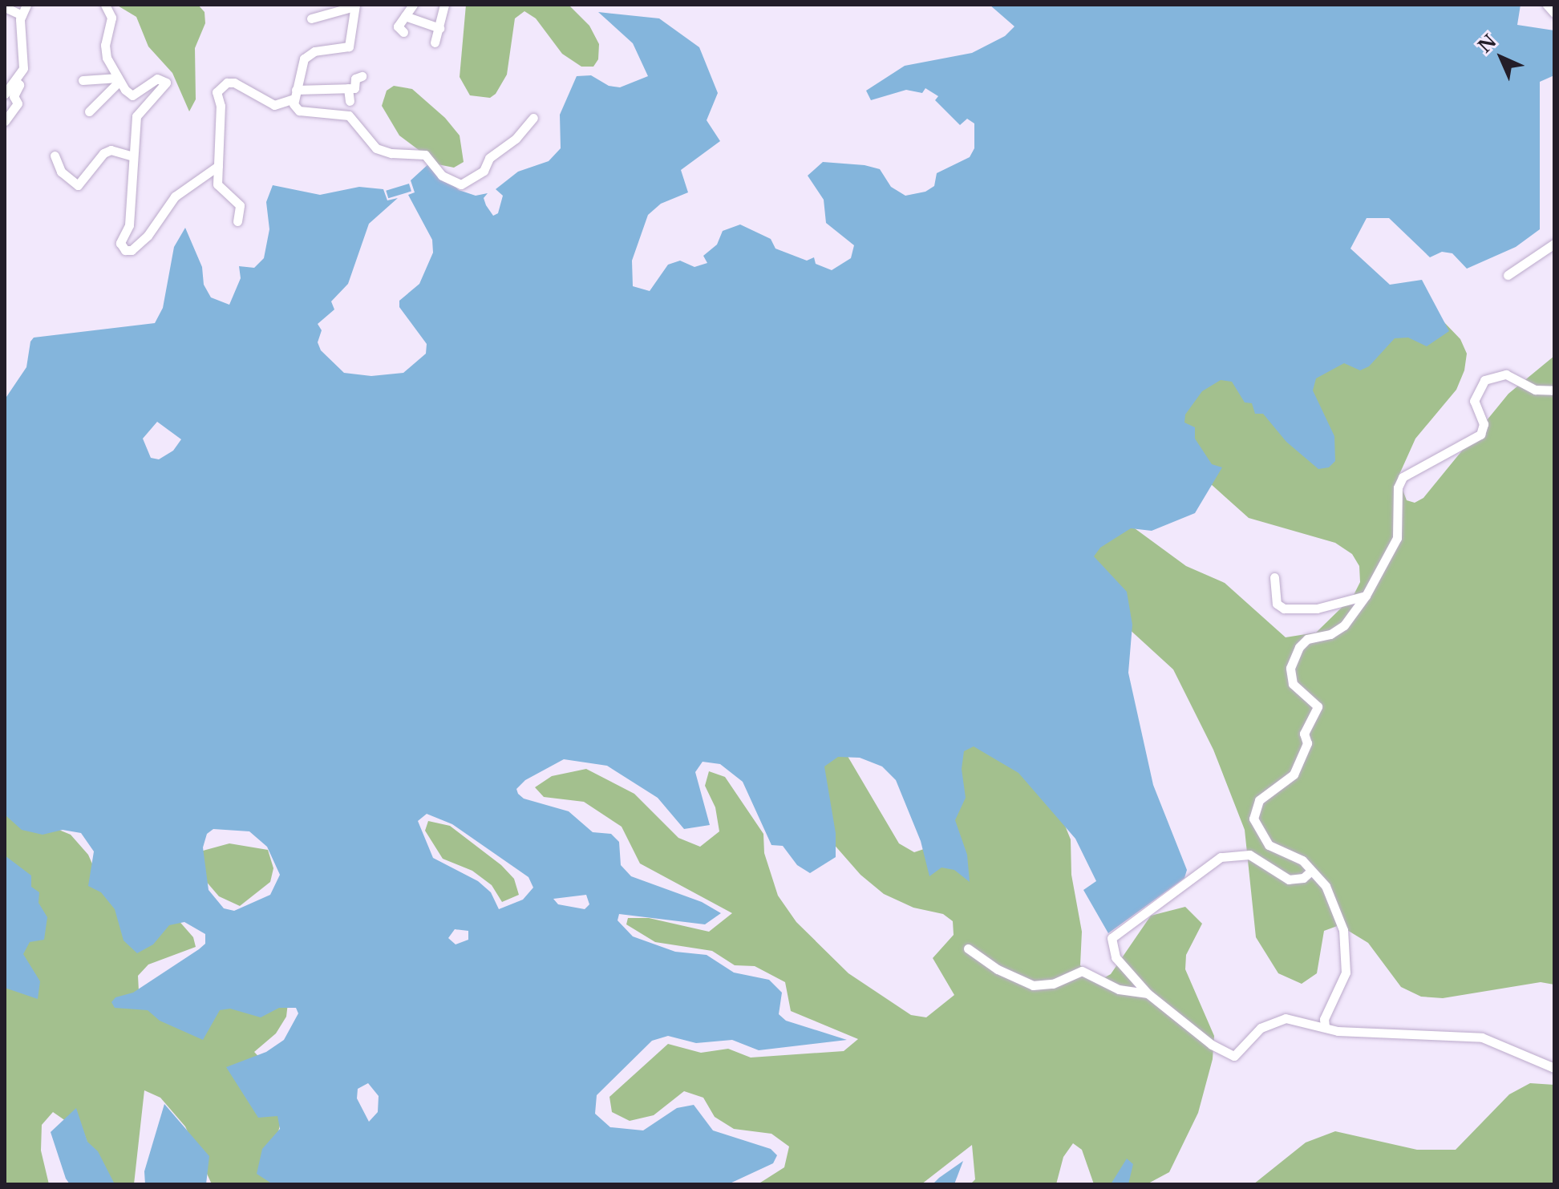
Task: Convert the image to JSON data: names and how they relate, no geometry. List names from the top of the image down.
{
  "north": "top left"
}
